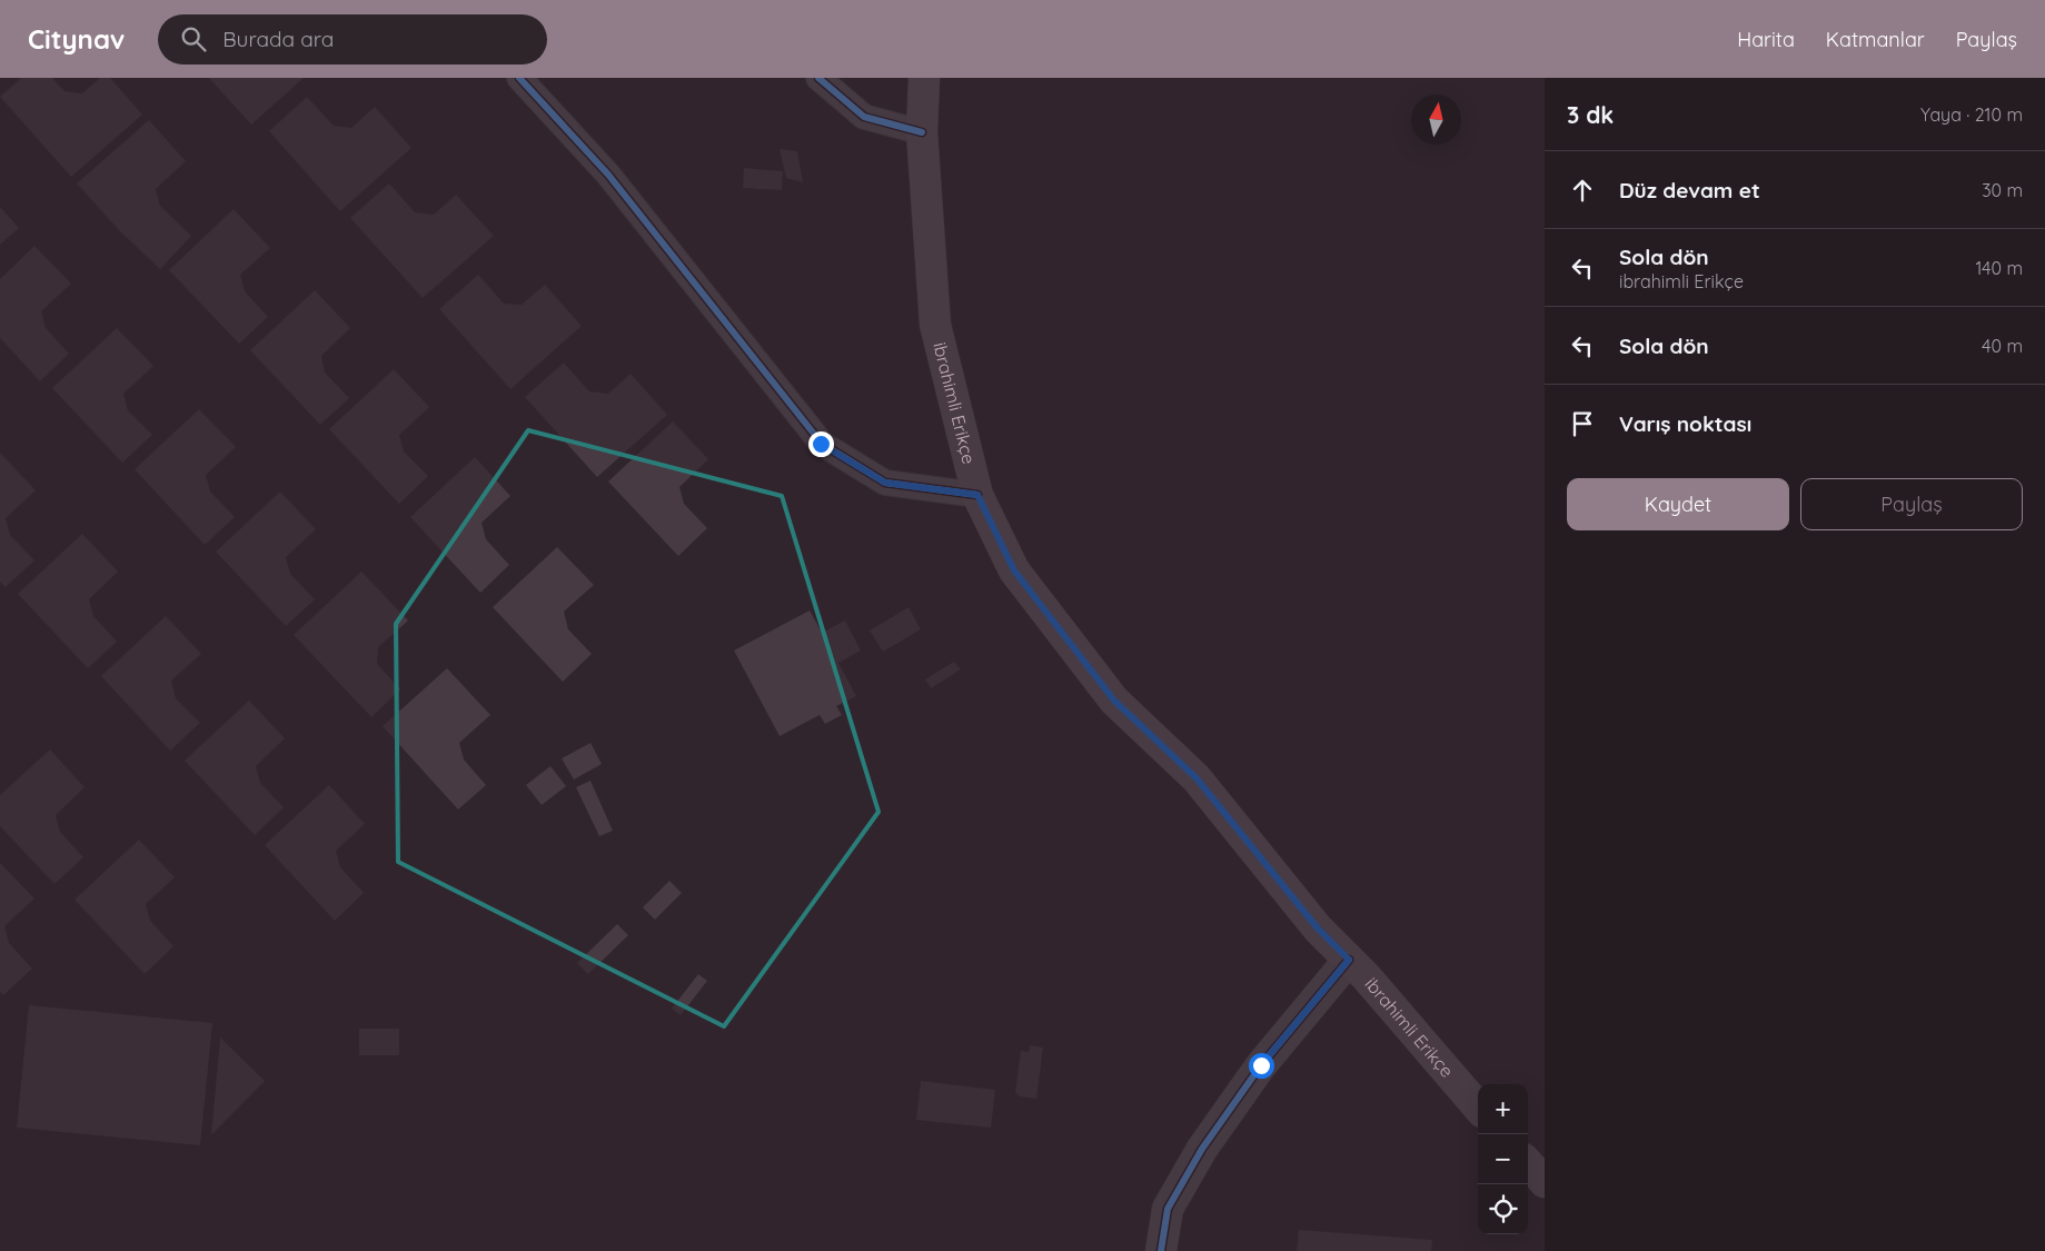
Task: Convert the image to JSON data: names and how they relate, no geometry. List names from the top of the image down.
{
  "streets": {
    "main road": ["ibrahimli Erikçe"]
  },
  "north": "top",
  "page": {
    "header": "Citynav",
    "search": "Burada ara",
    "nav": ["Harita", "Katmanlar", "Paylaş"],
    "heading": ["3 dk", "Yaya · 210 m"],
    "list": [
      ["Düz devam et", "30 m"],
      ["Sola dön", "ibrahimli Erikçe", "140 m"],
      ["Sola dön", "40 m"],
      "Varış noktası"
    ],
    "buttons": ["Kaydet", "Paylaş"],
    "map_buttons": ["+", "−"]
  }
}
